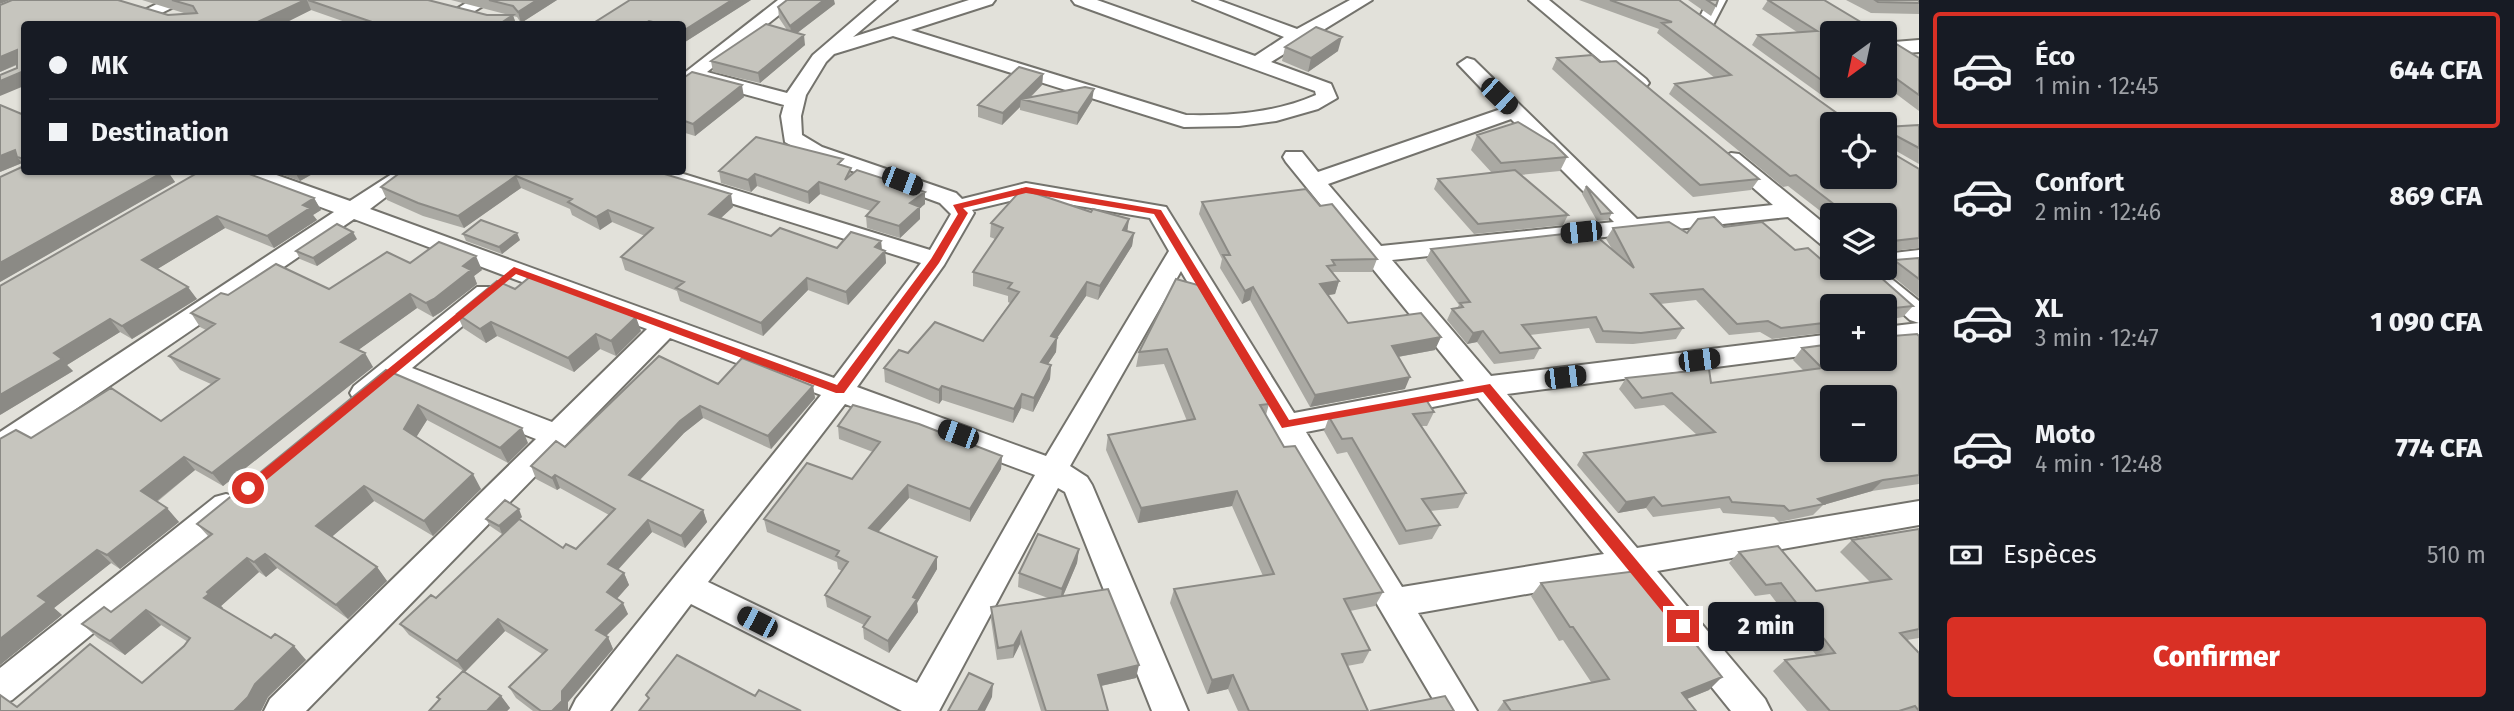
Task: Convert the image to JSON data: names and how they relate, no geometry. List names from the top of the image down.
{
  "north": "bottom left",
  "page": {
    "list": [
      {
        "name": "Éco",
        "note": "1 min · 12:45",
        "value": "644 CFA"
      },
      {
        "name": "Confort",
        "note": "2 min · 12:46",
        "value": "869 CFA"
      },
      {
        "name": "XL",
        "note": "3 min · 12:47",
        "value": "1 090 CFA"
      },
      {
        "name": "Moto",
        "note": "4 min · 12:48",
        "value": "774 CFA"
      }
    ],
    "map_buttons": ["+", "−"],
    "banner": ["MK", "Destination"],
    "pay": ["Espèces", "510 m"],
    "bubble": "2 min",
    "buttons": "Confirmer"
  }
}
